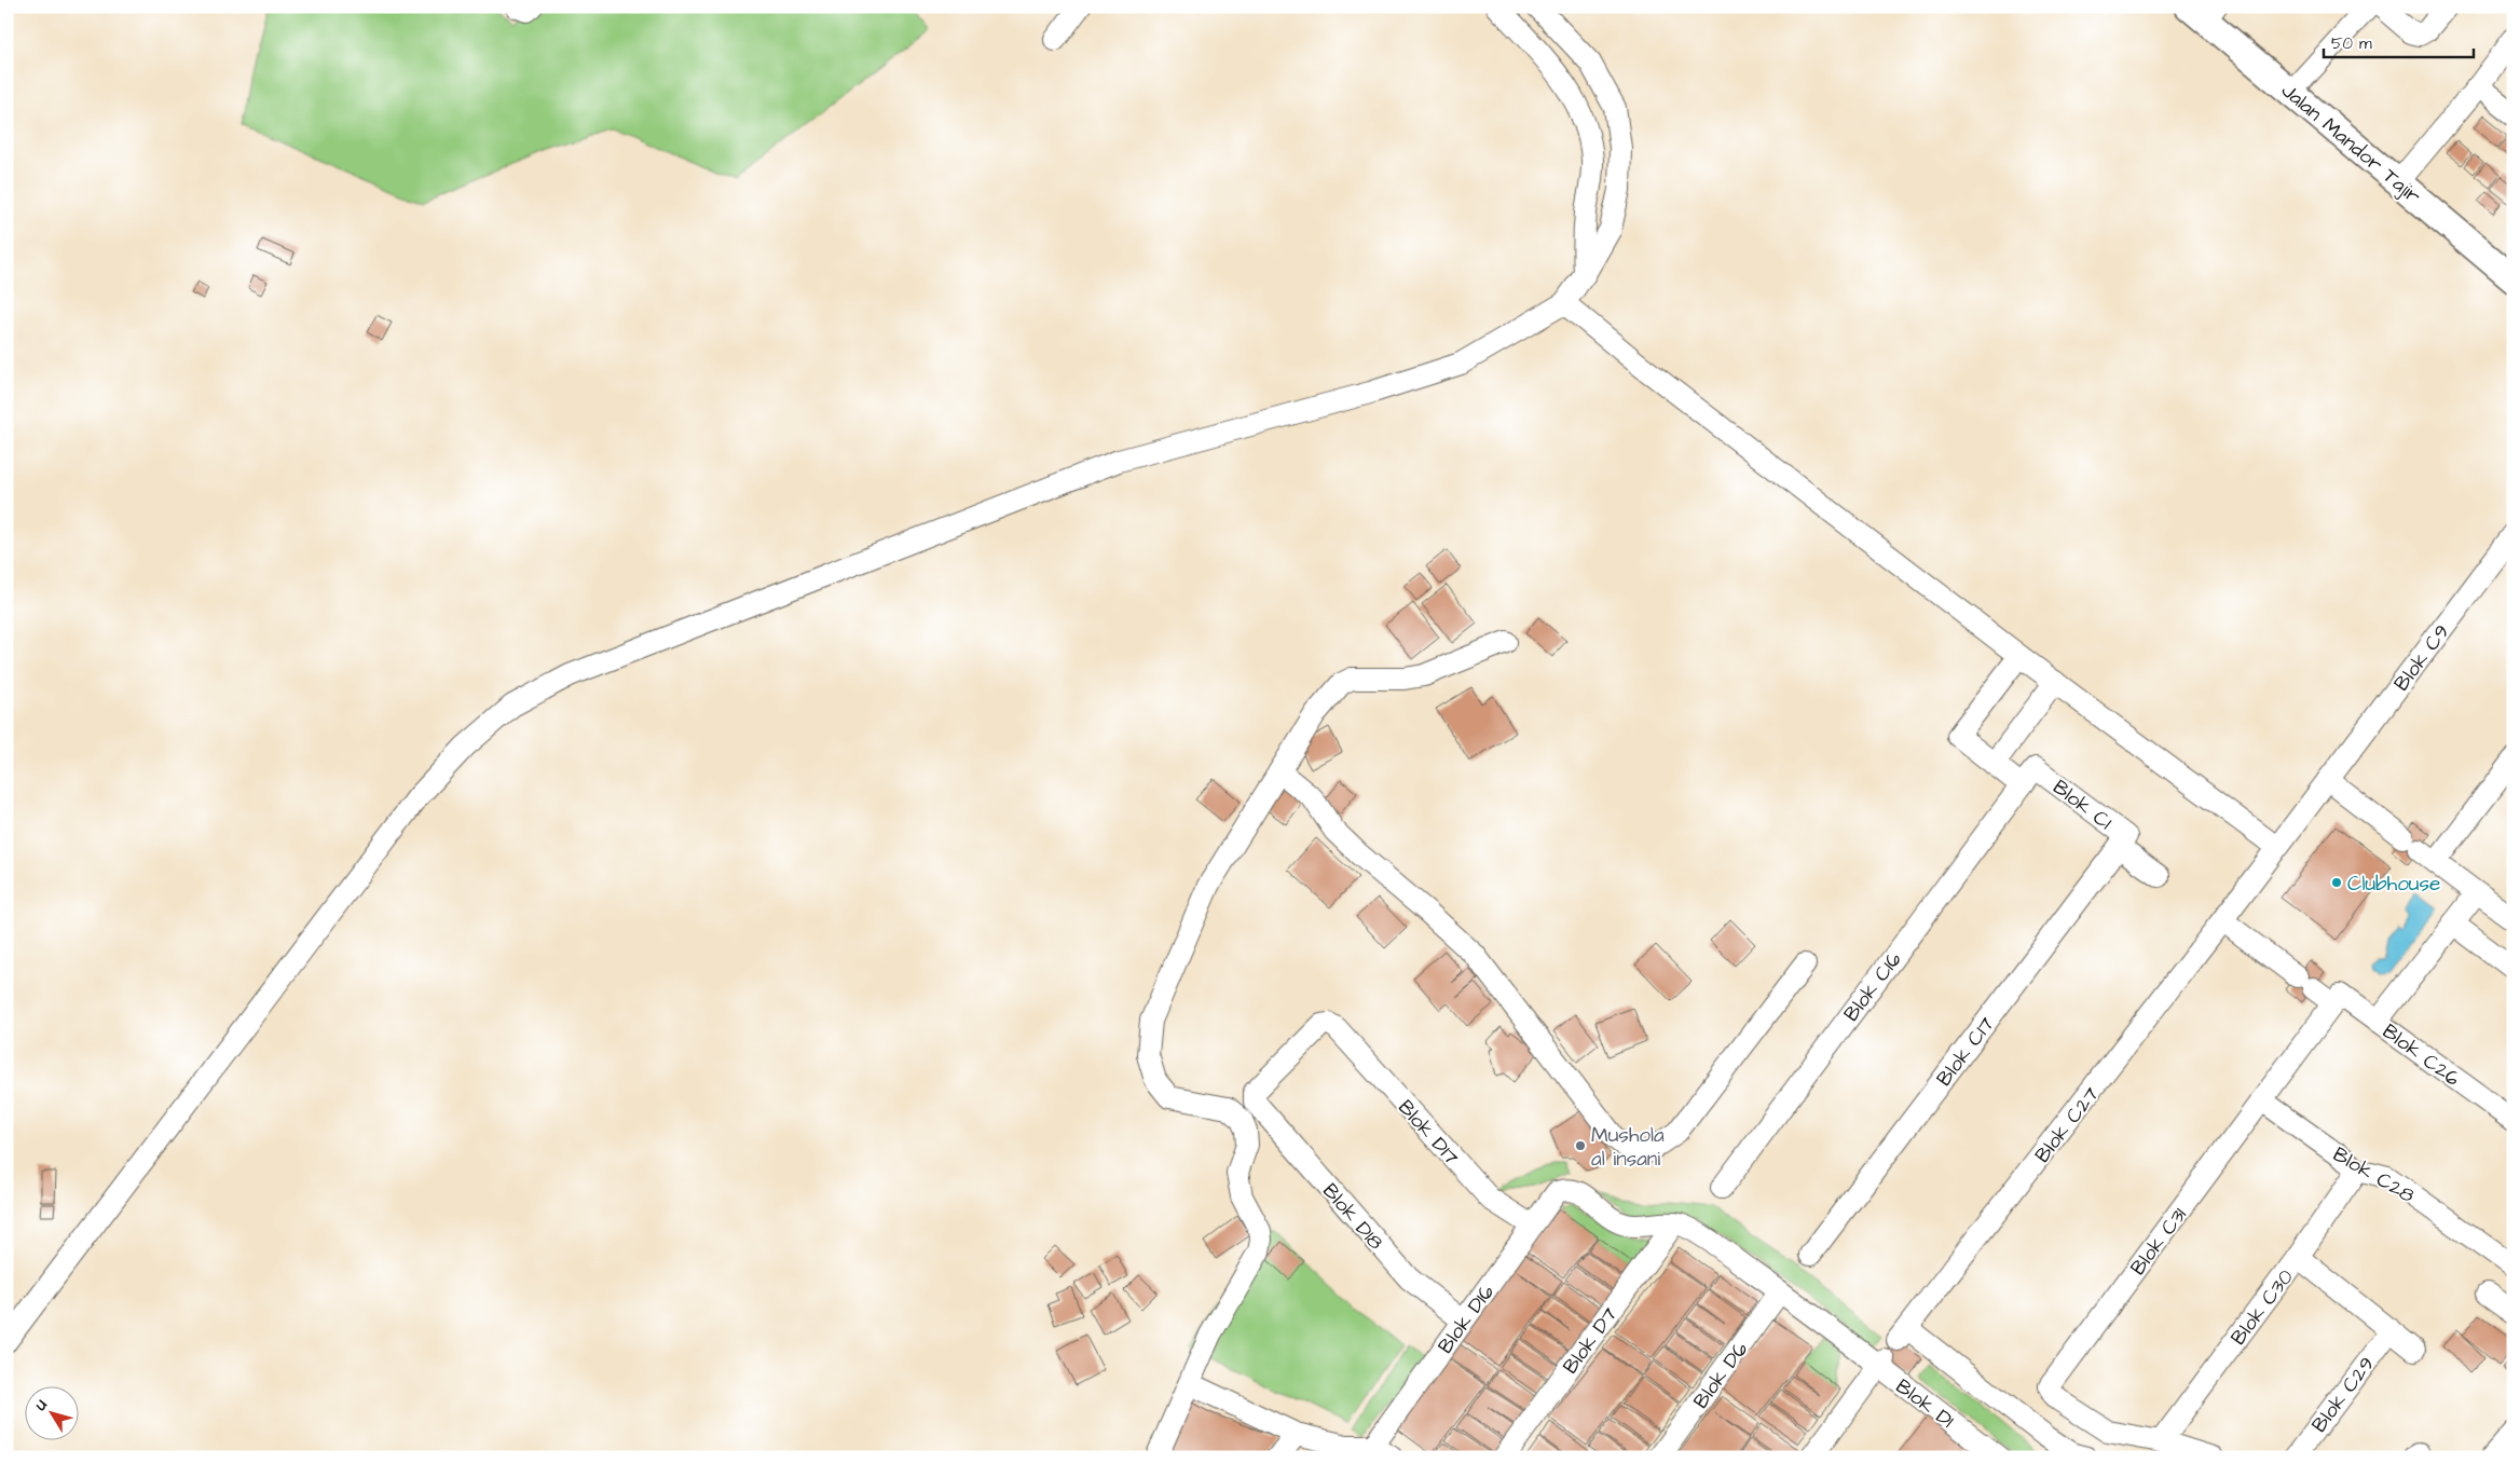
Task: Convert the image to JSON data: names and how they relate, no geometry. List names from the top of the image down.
{
  "streets": {
    "street": [
      "Jalan Mandor Tajir",
      "Blok C9",
      "Blok C1",
      "Blok C16",
      "Blok C17",
      "Blok C26",
      "Blok C27",
      "Blok D17",
      "Blok C28",
      "Blok D18",
      "Blok C31",
      "Blok C30",
      "Blok D16",
      "Blok D7",
      "Blok D6",
      "Blok C29",
      "Blok D1"
    ]
  },
  "crossings": [
    ["Blok C9", "Blok C27"],
    ["Blok C1", "Blok C16"],
    ["Blok C1", "Blok C17"],
    ["Blok C26", "Blok C31"],
    ["Blok D17", "Blok D18"],
    ["Blok D17", "Blok D16"],
    ["Blok C28", "Blok C31"],
    ["Blok C28", "Blok C30"],
    ["Blok D18", "Blok D16"],
    ["Blok C31", "Blok C30"],
    ["Blok D16", "Blok D7"],
    ["Blok D16", "Blok D1"],
    ["Blok D7", "Blok D1"],
    ["Blok D6", "Blok D1"]
  ],
  "places": ["Clubhouse", "Mushola al insani"],
  "scale_bar": "50 m",
  "north": "top left"
}
